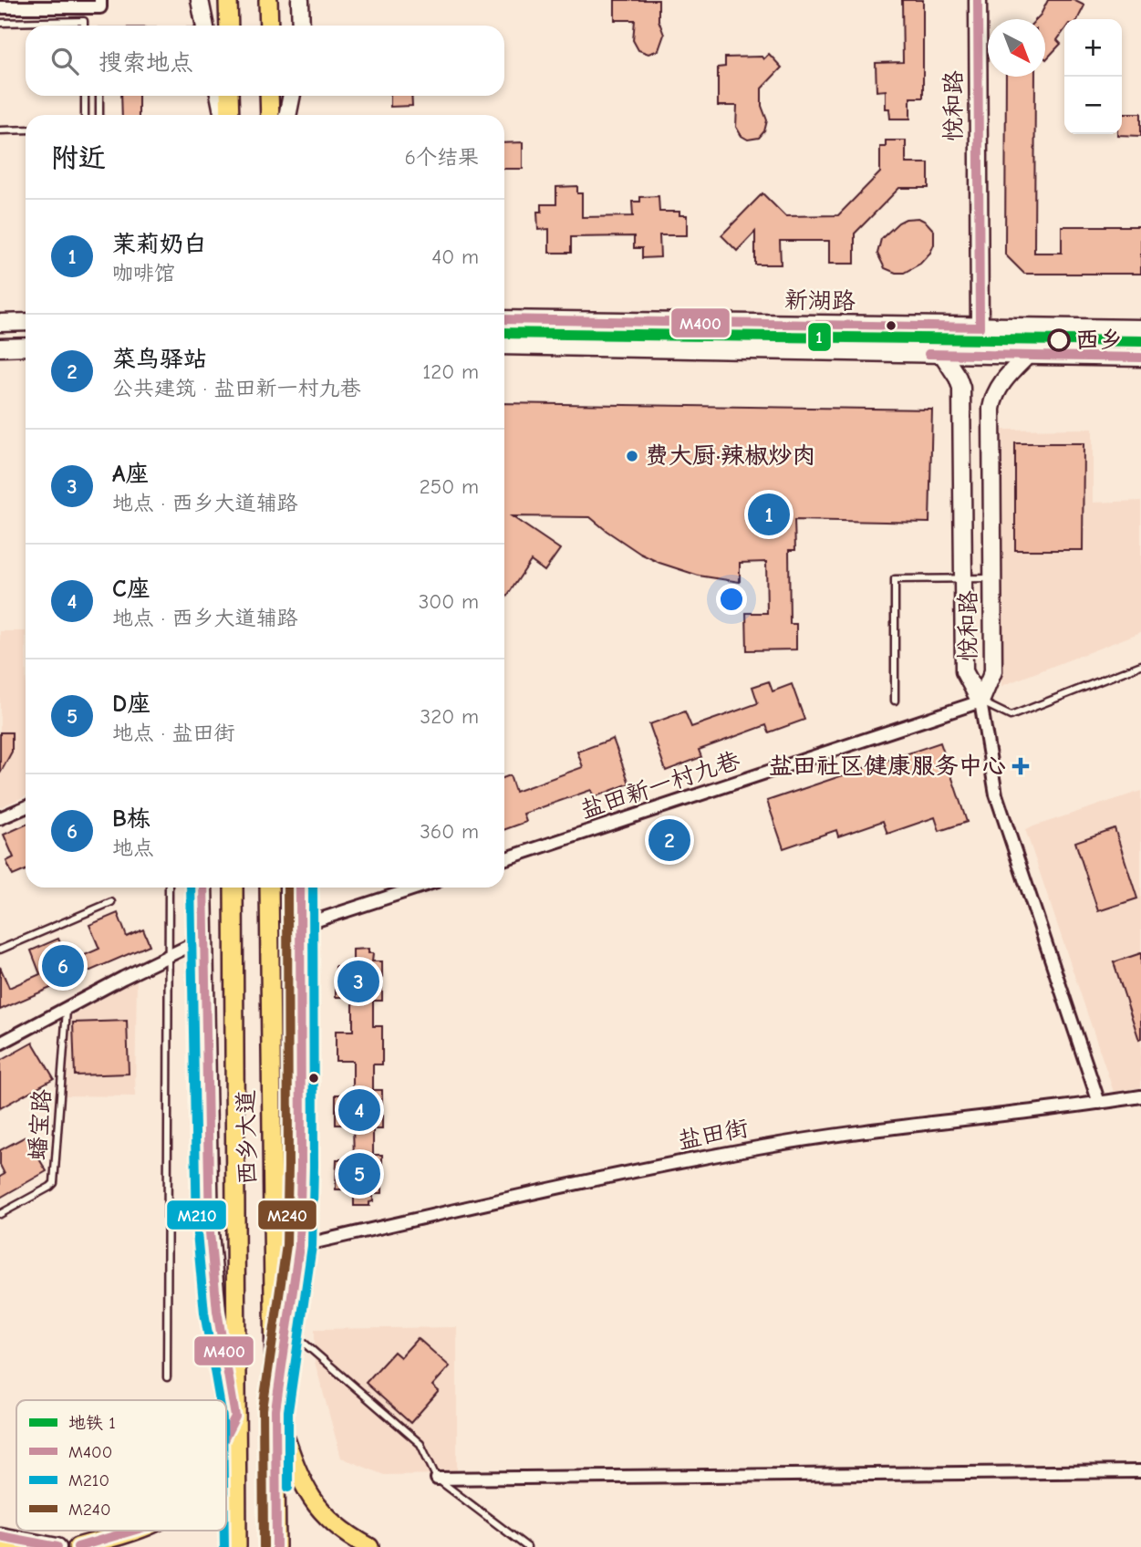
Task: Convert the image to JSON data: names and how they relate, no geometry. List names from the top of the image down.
{
  "streets": {
    "main road": ["西乡大道"],
    "street": [
      "悦和路",
      "新湖路",
      "盐田新一村九巷",
      "盐田街"
    ],
    "lane": ["蟠宝路"]
  },
  "crossings": [
    ["悦和路", "新湖路"],
    ["悦和路", "盐田新一村九巷"]
  ],
  "places": {
    "other": ["西乡", "费大厨·辣椒炒肉"],
    "health": ["盐田社区健康服务中心"]
  },
  "lines": [
    "transit line M400",
    "metro line 1",
    "transit line M210",
    "transit line M240"
  ],
  "legend": [
    "地铁 1",
    "M400",
    "M210",
    "M240"
  ],
  "north": "bottom right",
  "page": {
    "map_buttons": ["+", "−"],
    "search": "搜索地点",
    "heading": ["附近", "6个结果"],
    "list": [
      {
        "mark": "1",
        "name": "茉莉奶白",
        "note": "咖啡馆",
        "value": "40 m"
      },
      {
        "mark": "2",
        "name": "菜鸟驿站",
        "note": "公共建筑 · 盐田新一村九巷",
        "value": "120 m"
      },
      {
        "mark": "3",
        "name": "A座",
        "note": "地点 · 西乡大道辅路",
        "value": "250 m"
      },
      {
        "mark": "4",
        "name": "C座",
        "note": "地点 · 西乡大道辅路",
        "value": "300 m"
      },
      {
        "mark": "5",
        "name": "D座",
        "note": "地点 · 盐田街",
        "value": "320 m"
      },
      {
        "mark": "6",
        "name": "B栋",
        "note": "地点",
        "value": "360 m"
      }
    ],
    "pins": [
      "1",
      "2",
      "6",
      "3",
      "4",
      "5"
    ]
  }
}
